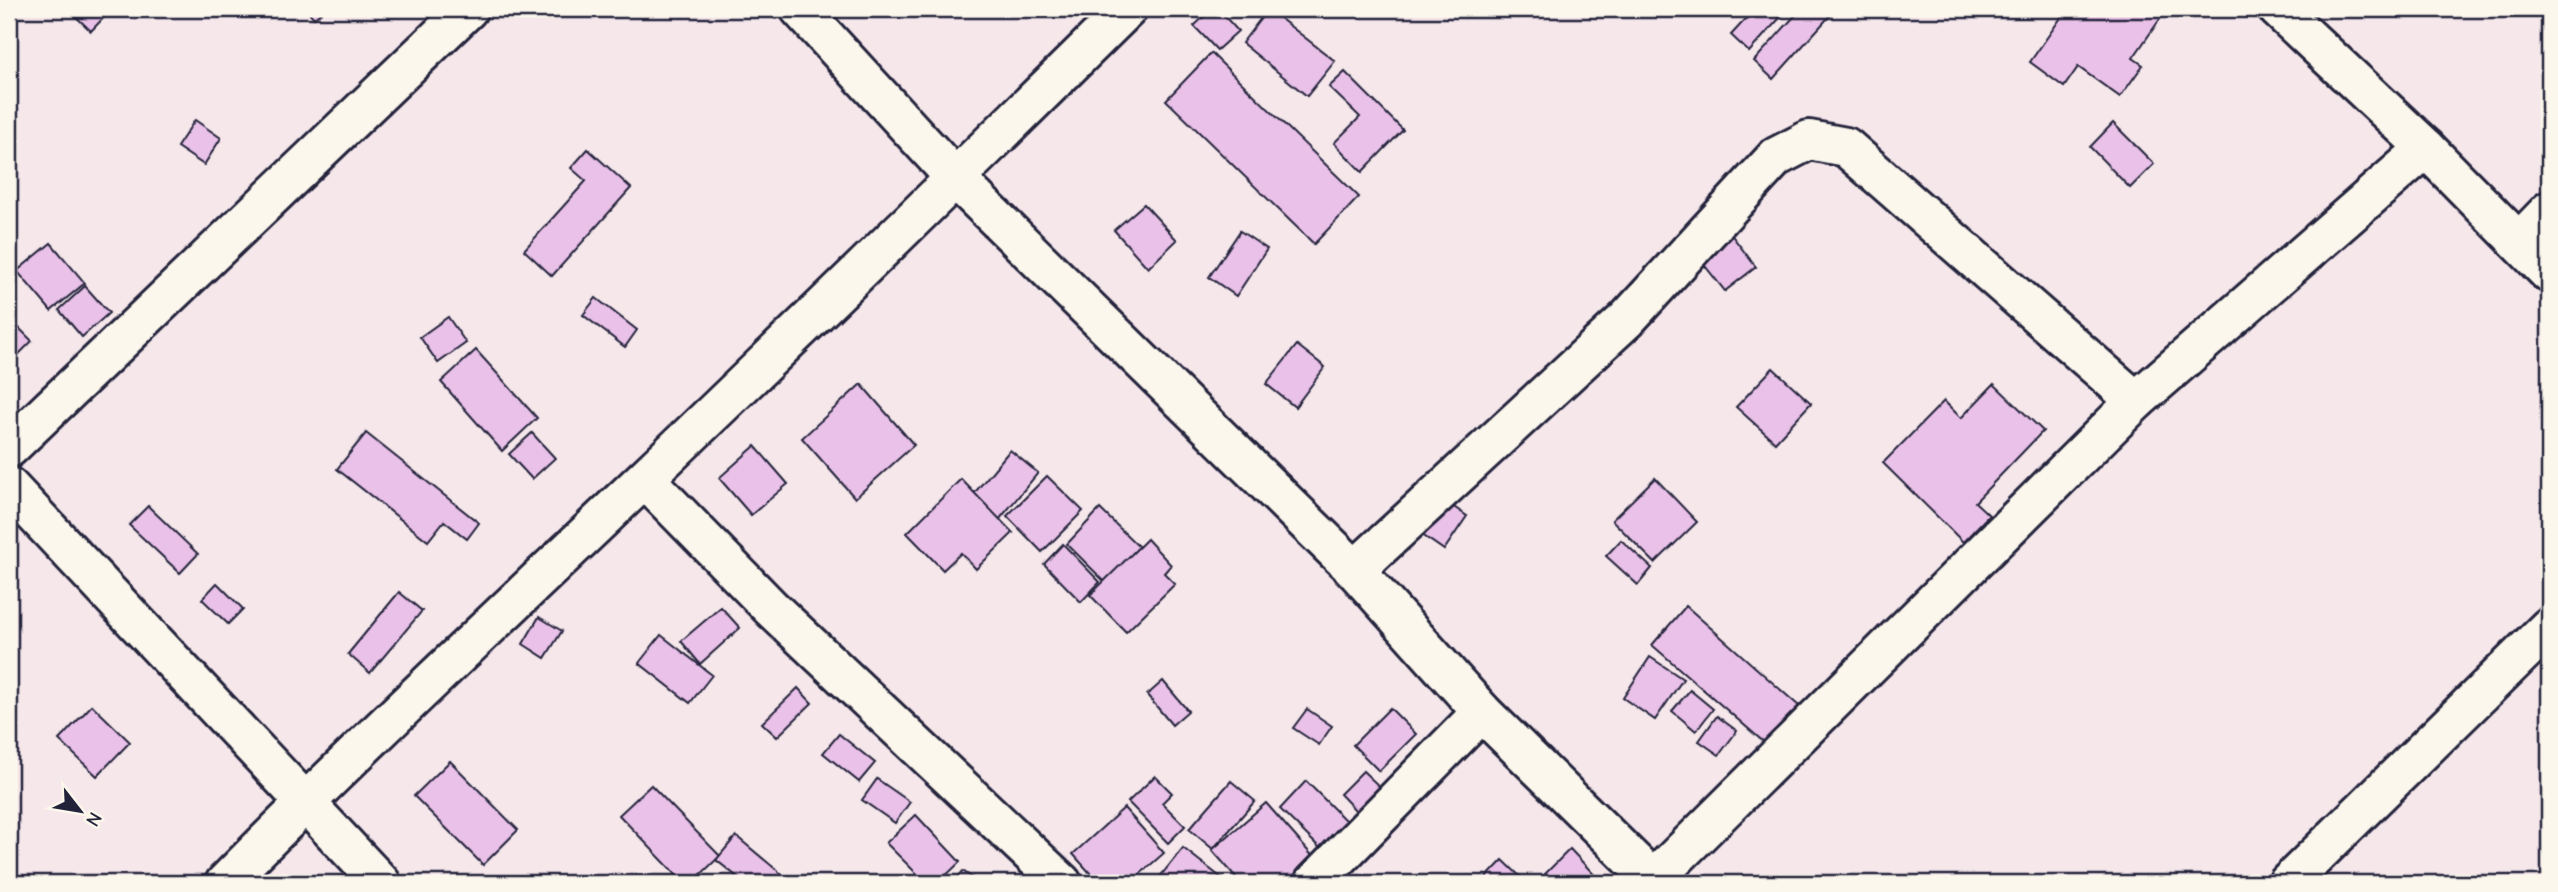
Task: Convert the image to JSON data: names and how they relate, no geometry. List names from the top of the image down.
{
  "north": "bottom right"
}
